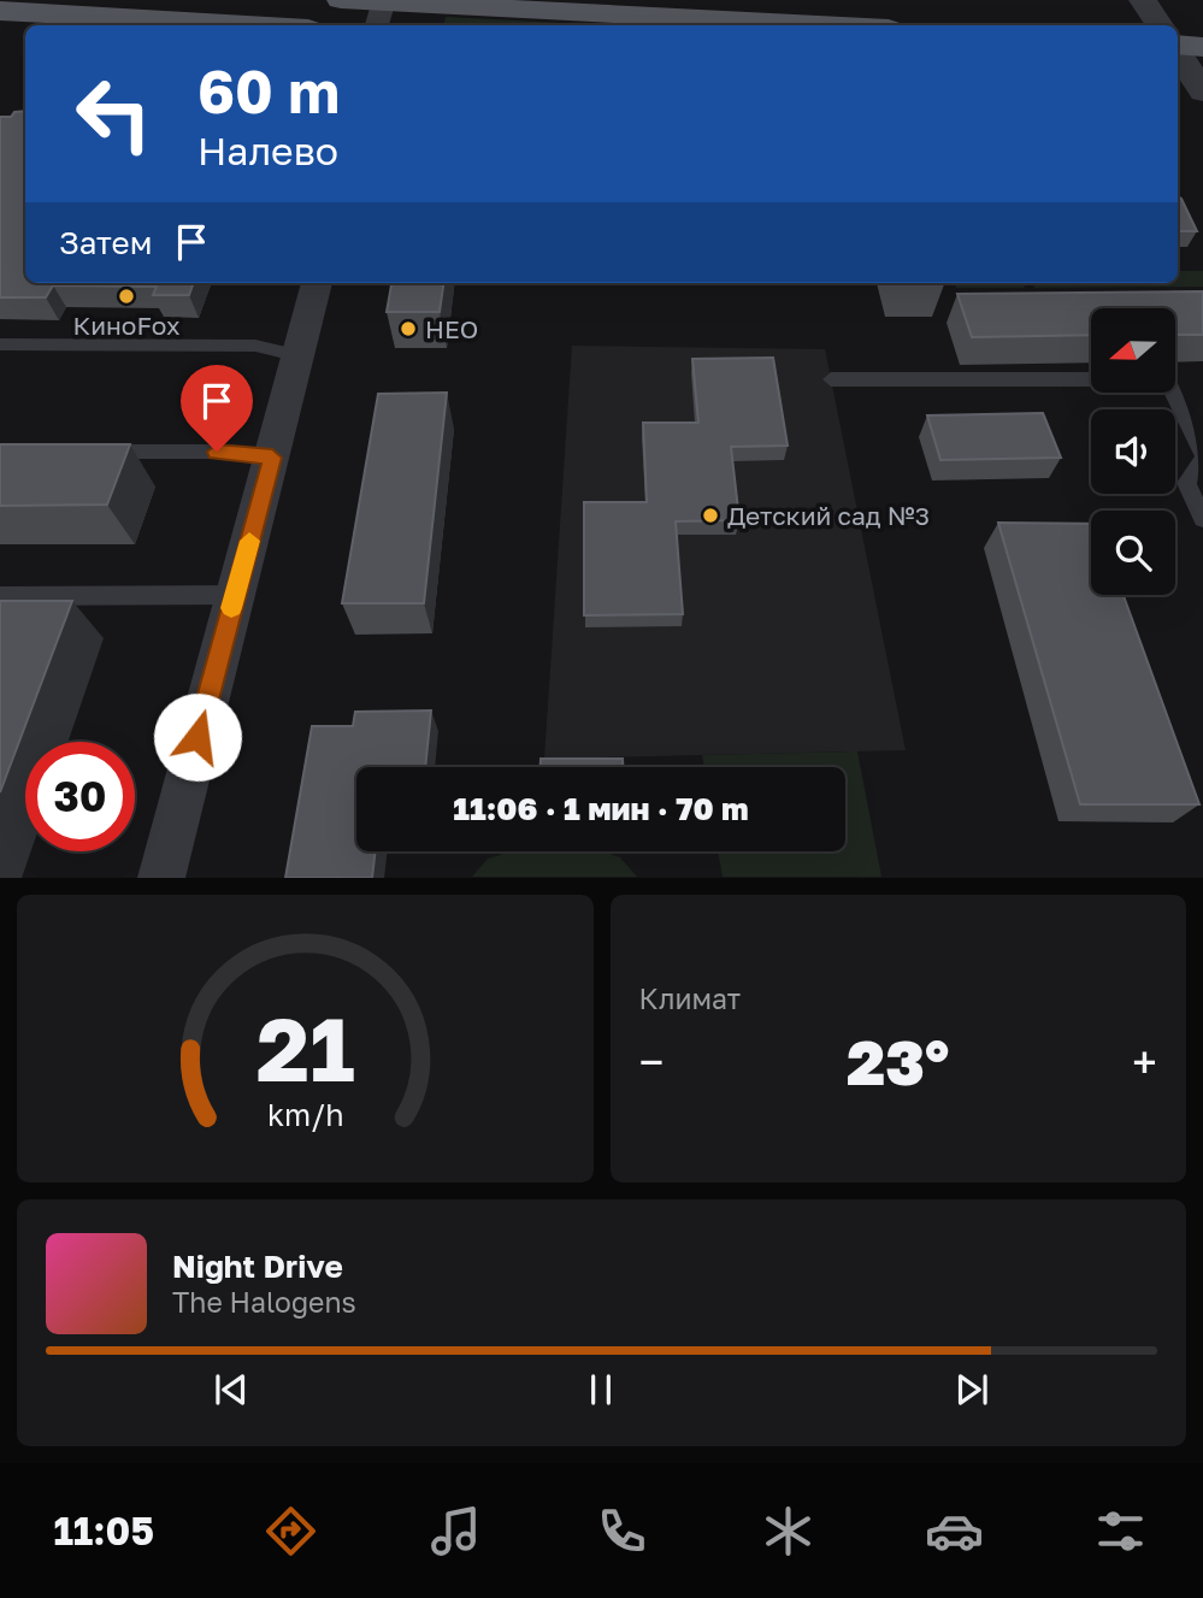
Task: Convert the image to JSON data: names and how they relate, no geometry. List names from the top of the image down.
{
  "places": ["КиноFox", "НЕО", "Детский сад №3"],
  "north": "left",
  "page": {
    "turn": ["60 m", "Налево"],
    "then": "Затем",
    "limit": "30",
    "trip": "11:06 · 1 мин · 70 m",
    "tile": "Климат",
    "heat": ["−", "23°", "+"],
    "song": ["Night Drive", "The Halogens"],
    "tabs": "11:05",
    "gauge": ["21", "km/h"]
  }
}
